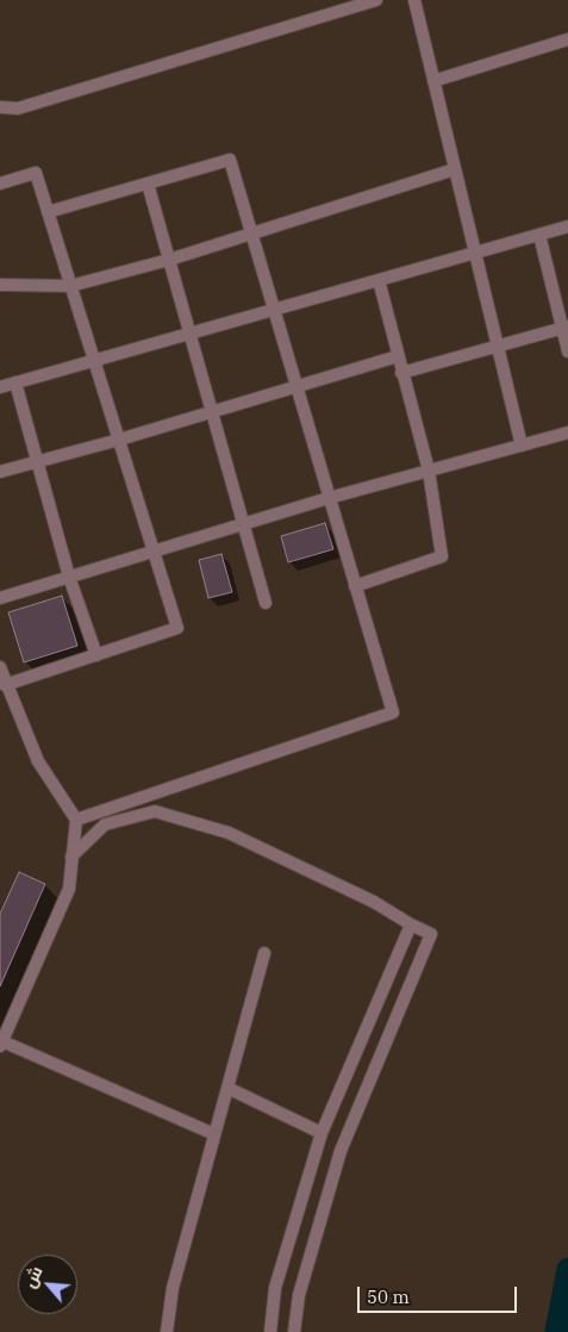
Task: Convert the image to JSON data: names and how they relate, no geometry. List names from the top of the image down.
{
  "scale_bar": "50 m",
  "north": "top left"
}
